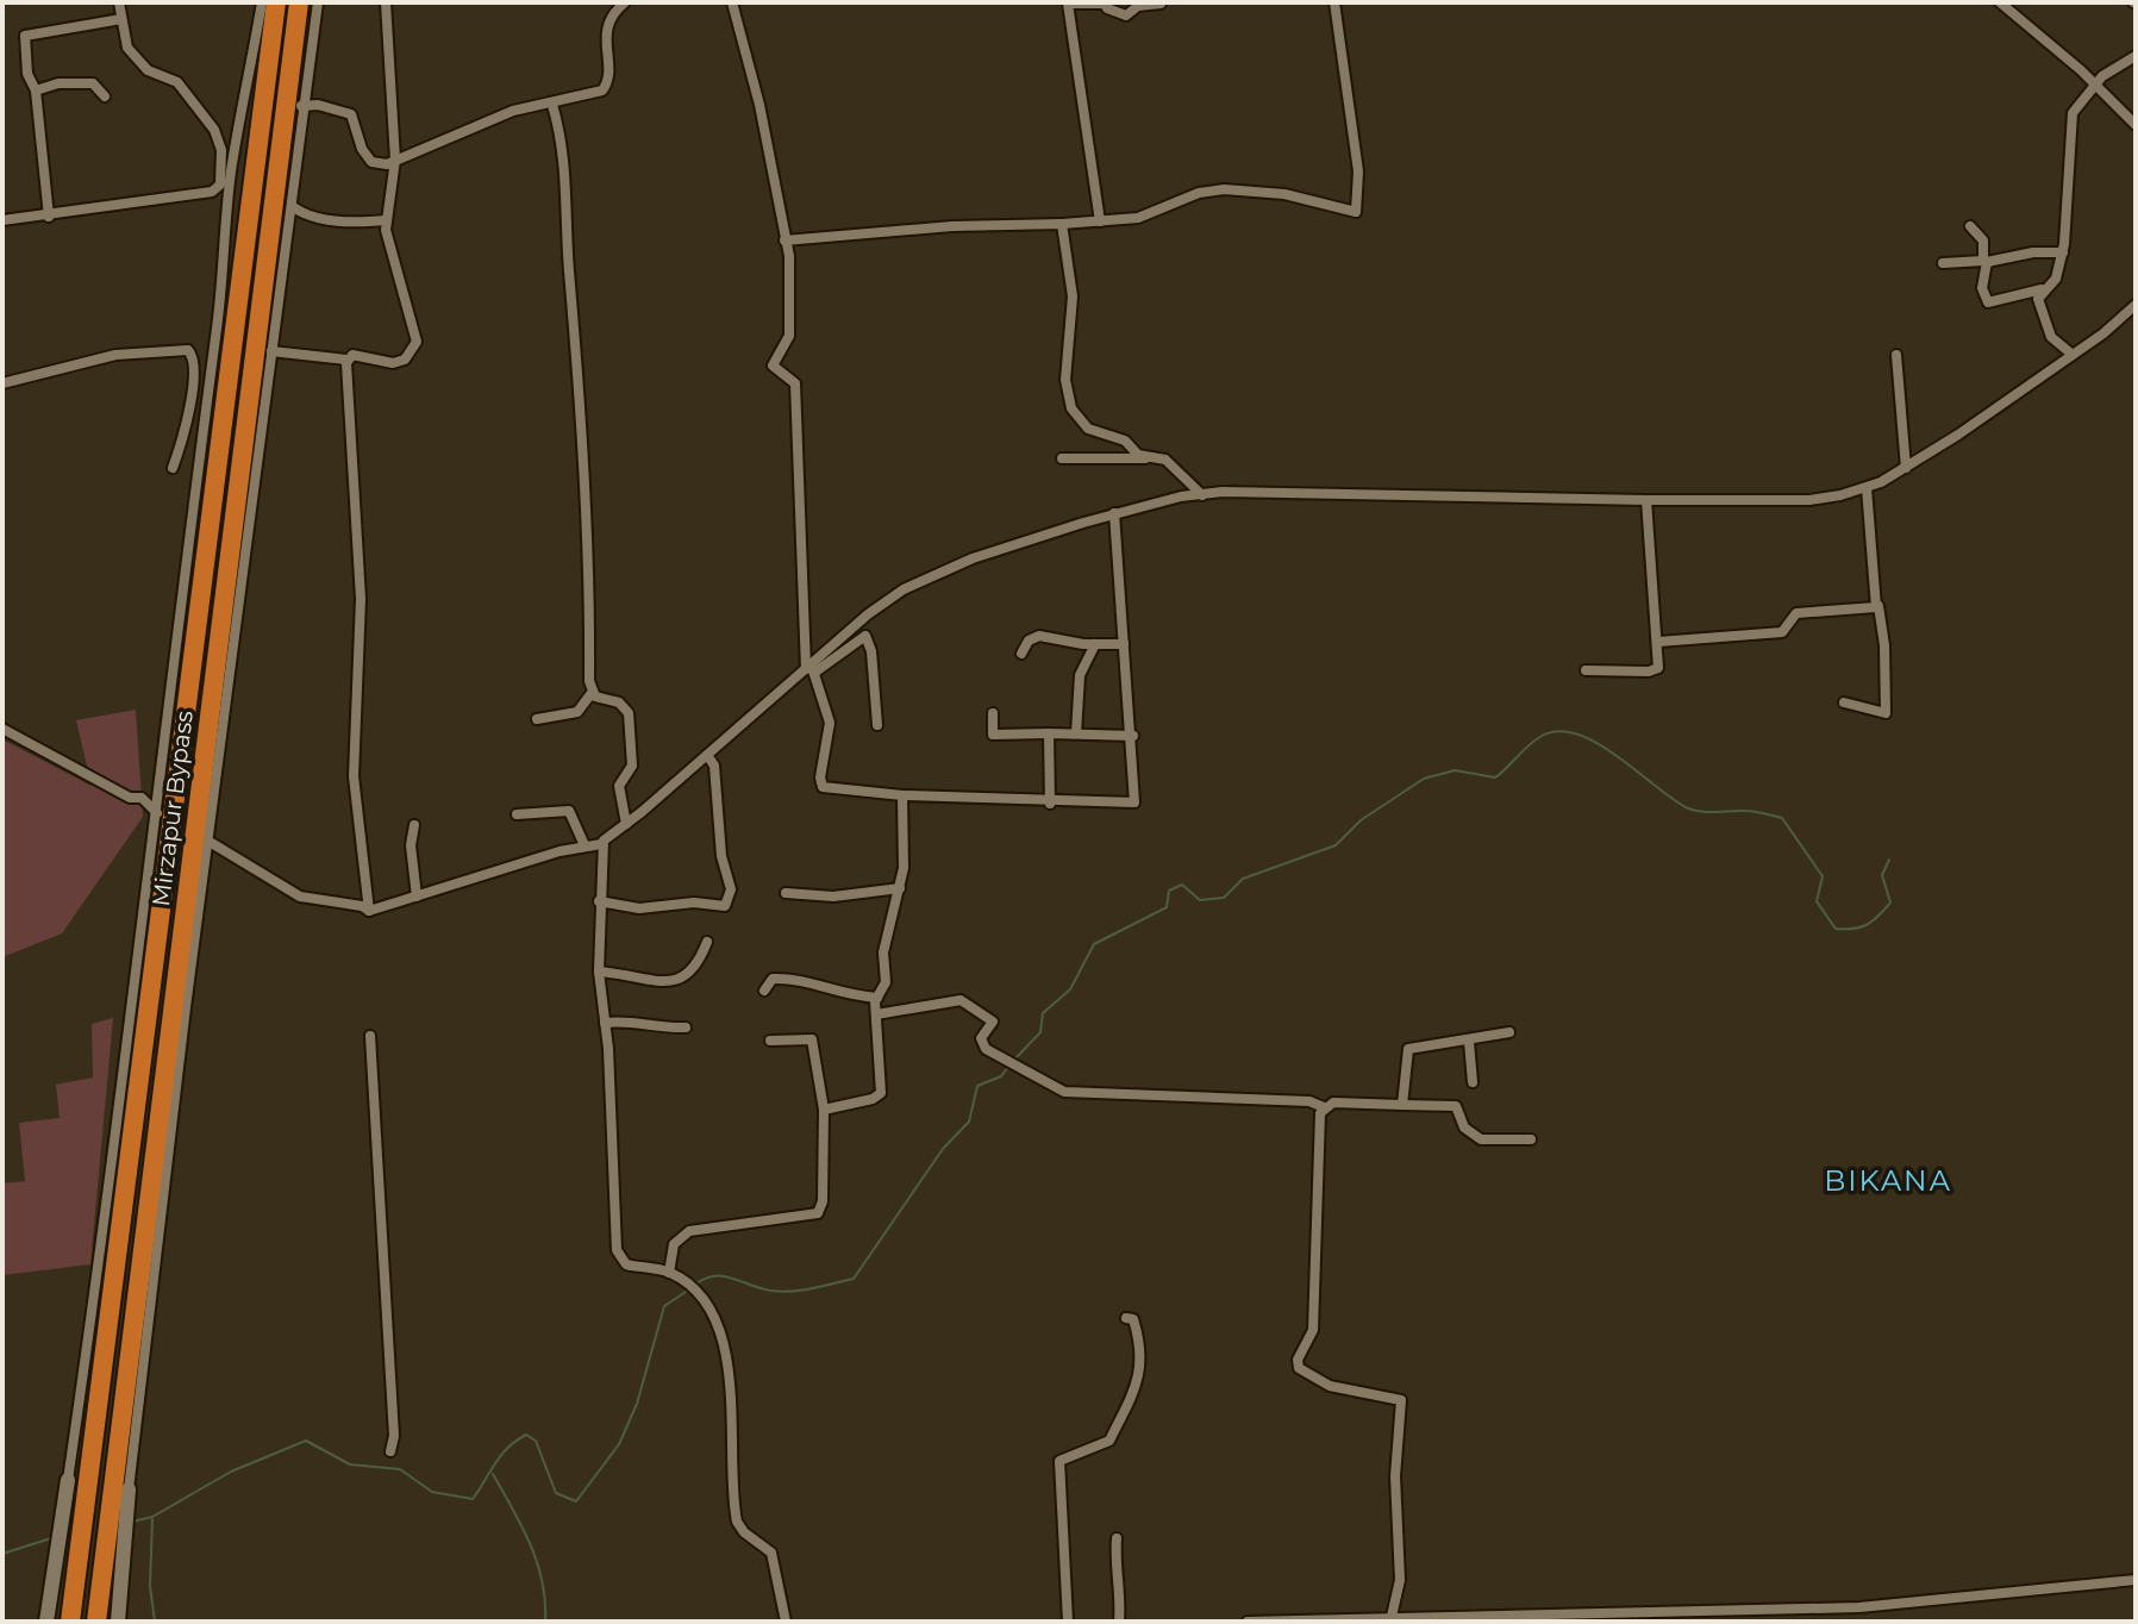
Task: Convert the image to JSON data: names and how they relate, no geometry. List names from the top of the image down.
{
  "streets": {
    "highway": ["Mirzapur Bypass"]
  },
  "districts": ["BIKANA"]
}
